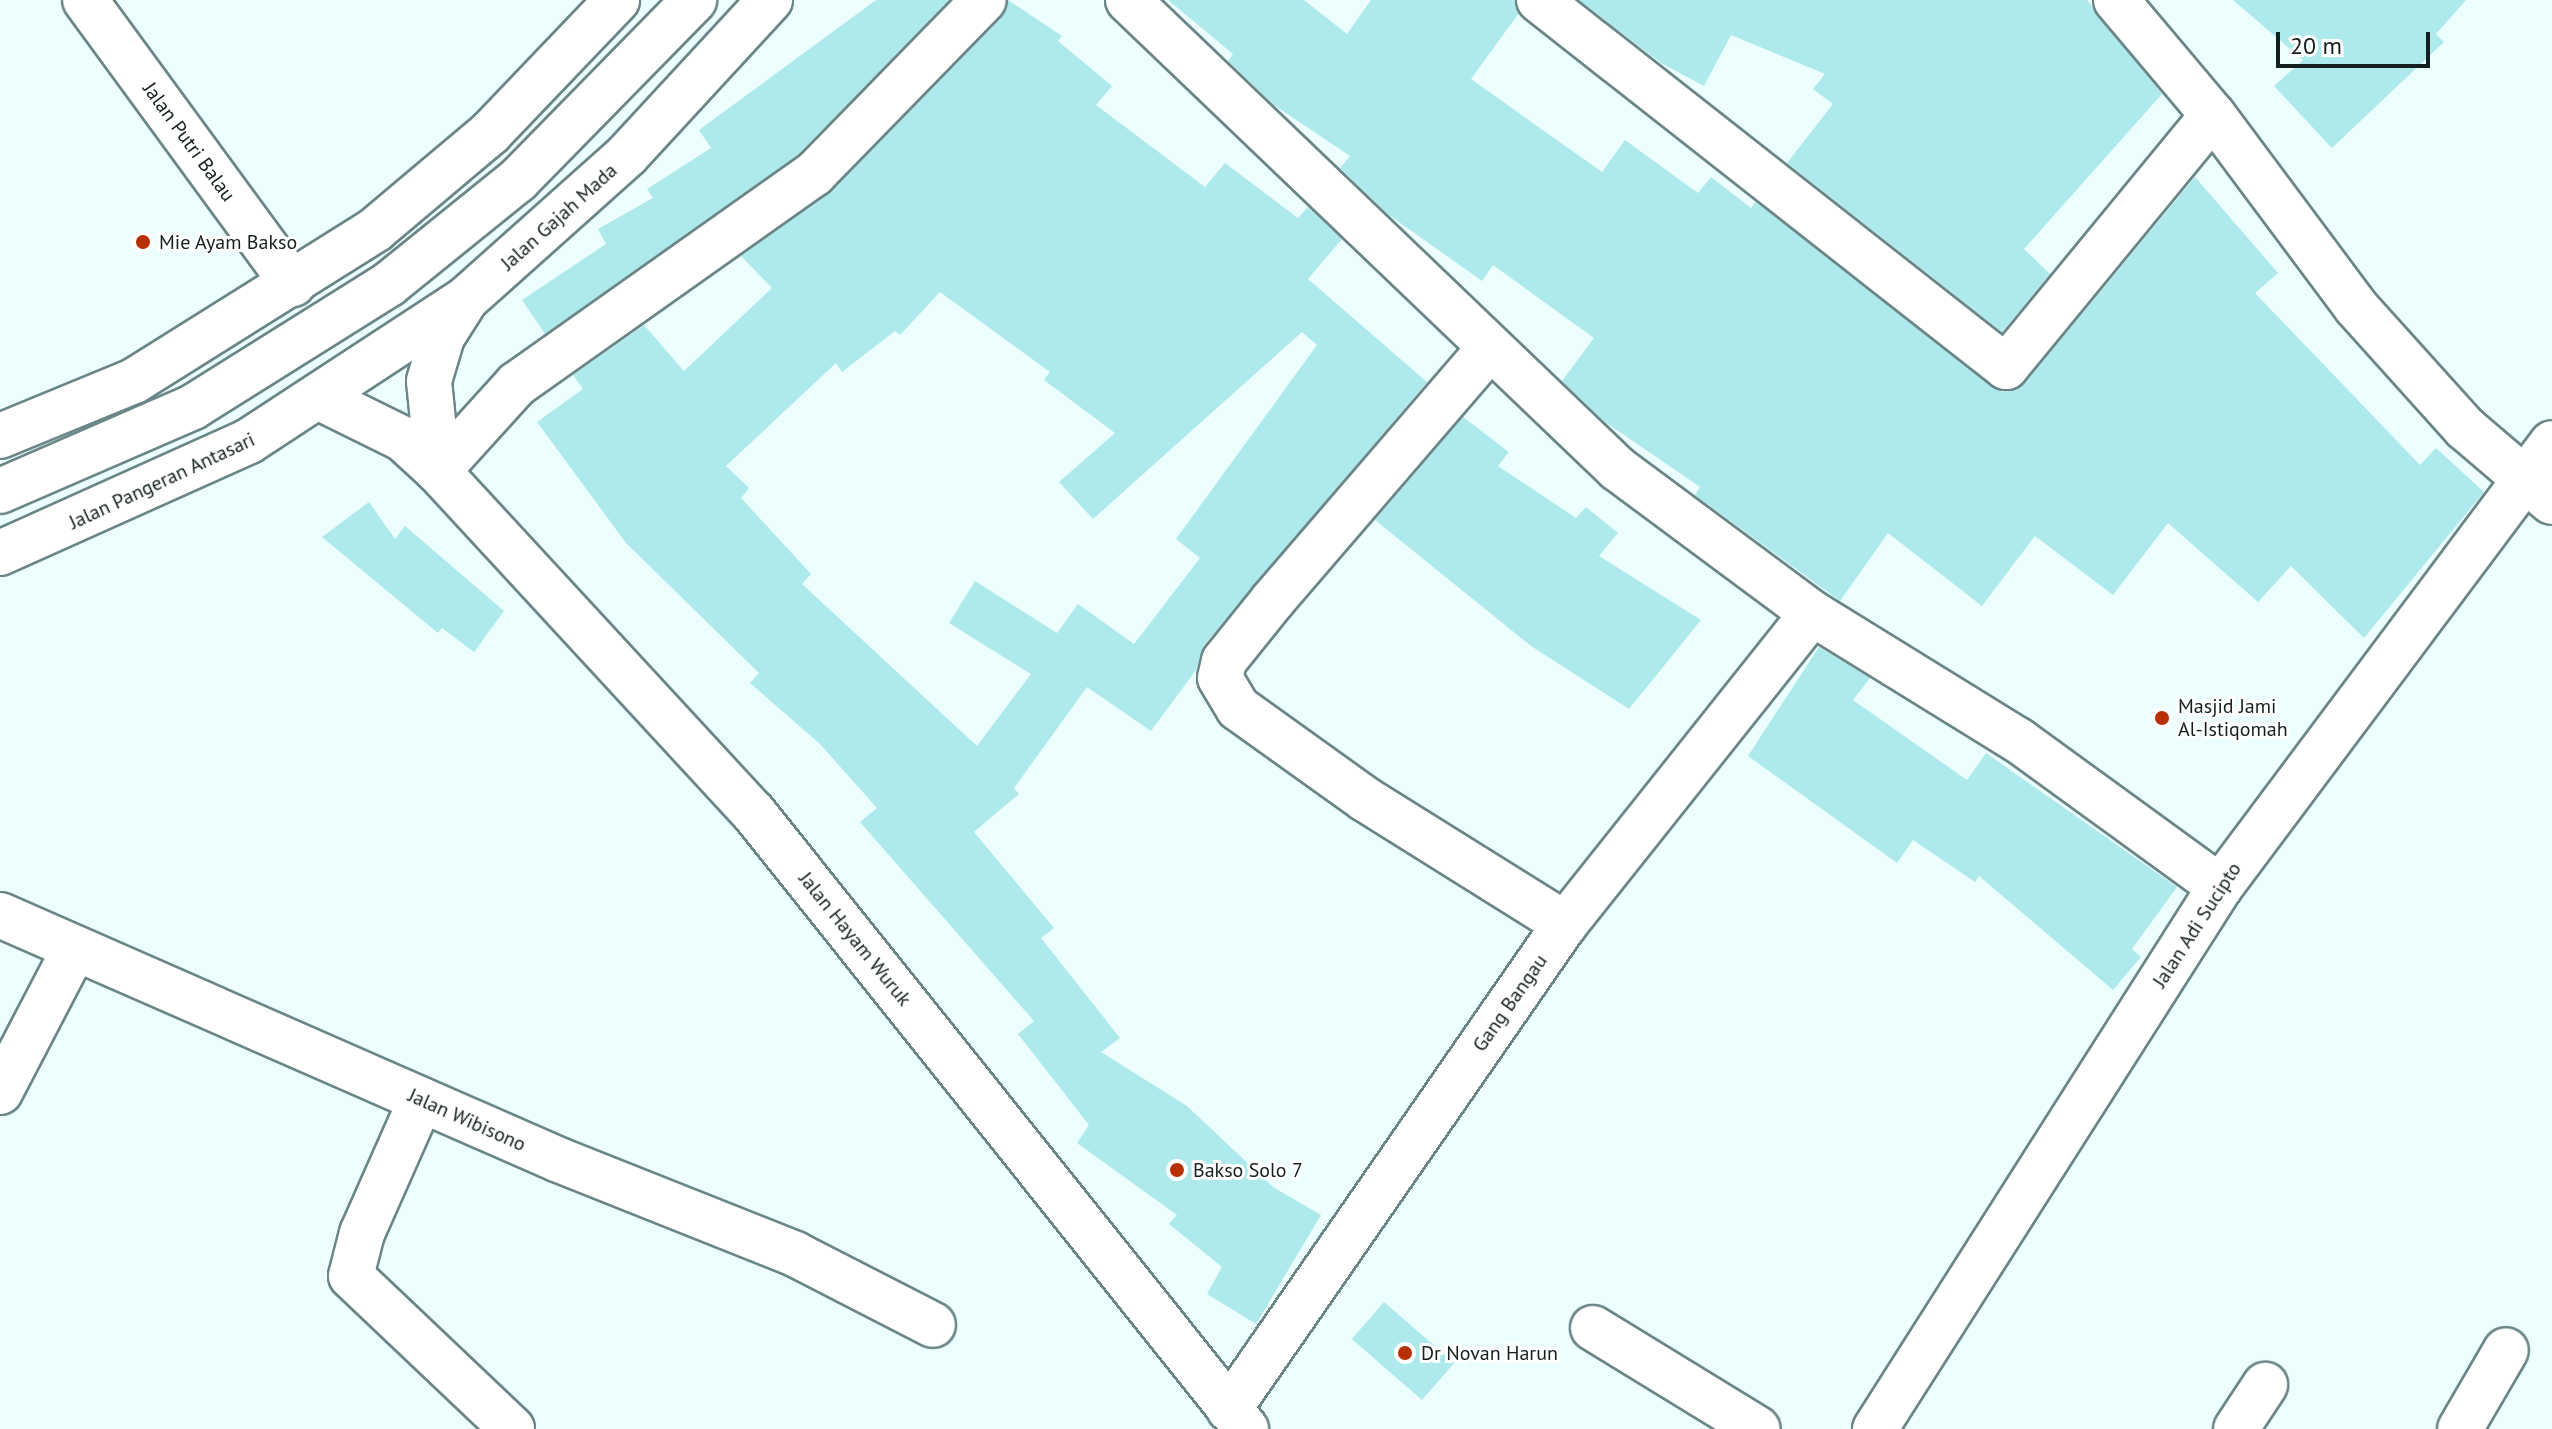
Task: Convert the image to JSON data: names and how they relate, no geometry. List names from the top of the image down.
{
  "streets": {
    "street": [
      "Jalan Putri Balau",
      "Jalan Gajah Mada",
      "Jalan Pangeran Antasari",
      "Jalan Adi Sucipto",
      "Jalan Hayam Wuruk",
      "Gang Bangau",
      "Jalan Wibisono"
    ]
  },
  "crossings": [
    ["Jalan Gajah Mada", "Jalan Pangeran Antasari"],
    ["Jalan Gajah Mada", "Jalan Hayam Wuruk"],
    ["Jalan Pangeran Antasari", "Jalan Hayam Wuruk"],
    ["Jalan Hayam Wuruk", "Gang Bangau"]
  ],
  "places": [
    "Mie Ayam Bakso",
    "Masjid Jami Al-Istiqomah",
    "Bakso Solo 7",
    "Dr Novan Harun"
  ],
  "scale_bar": "20 m"
}
